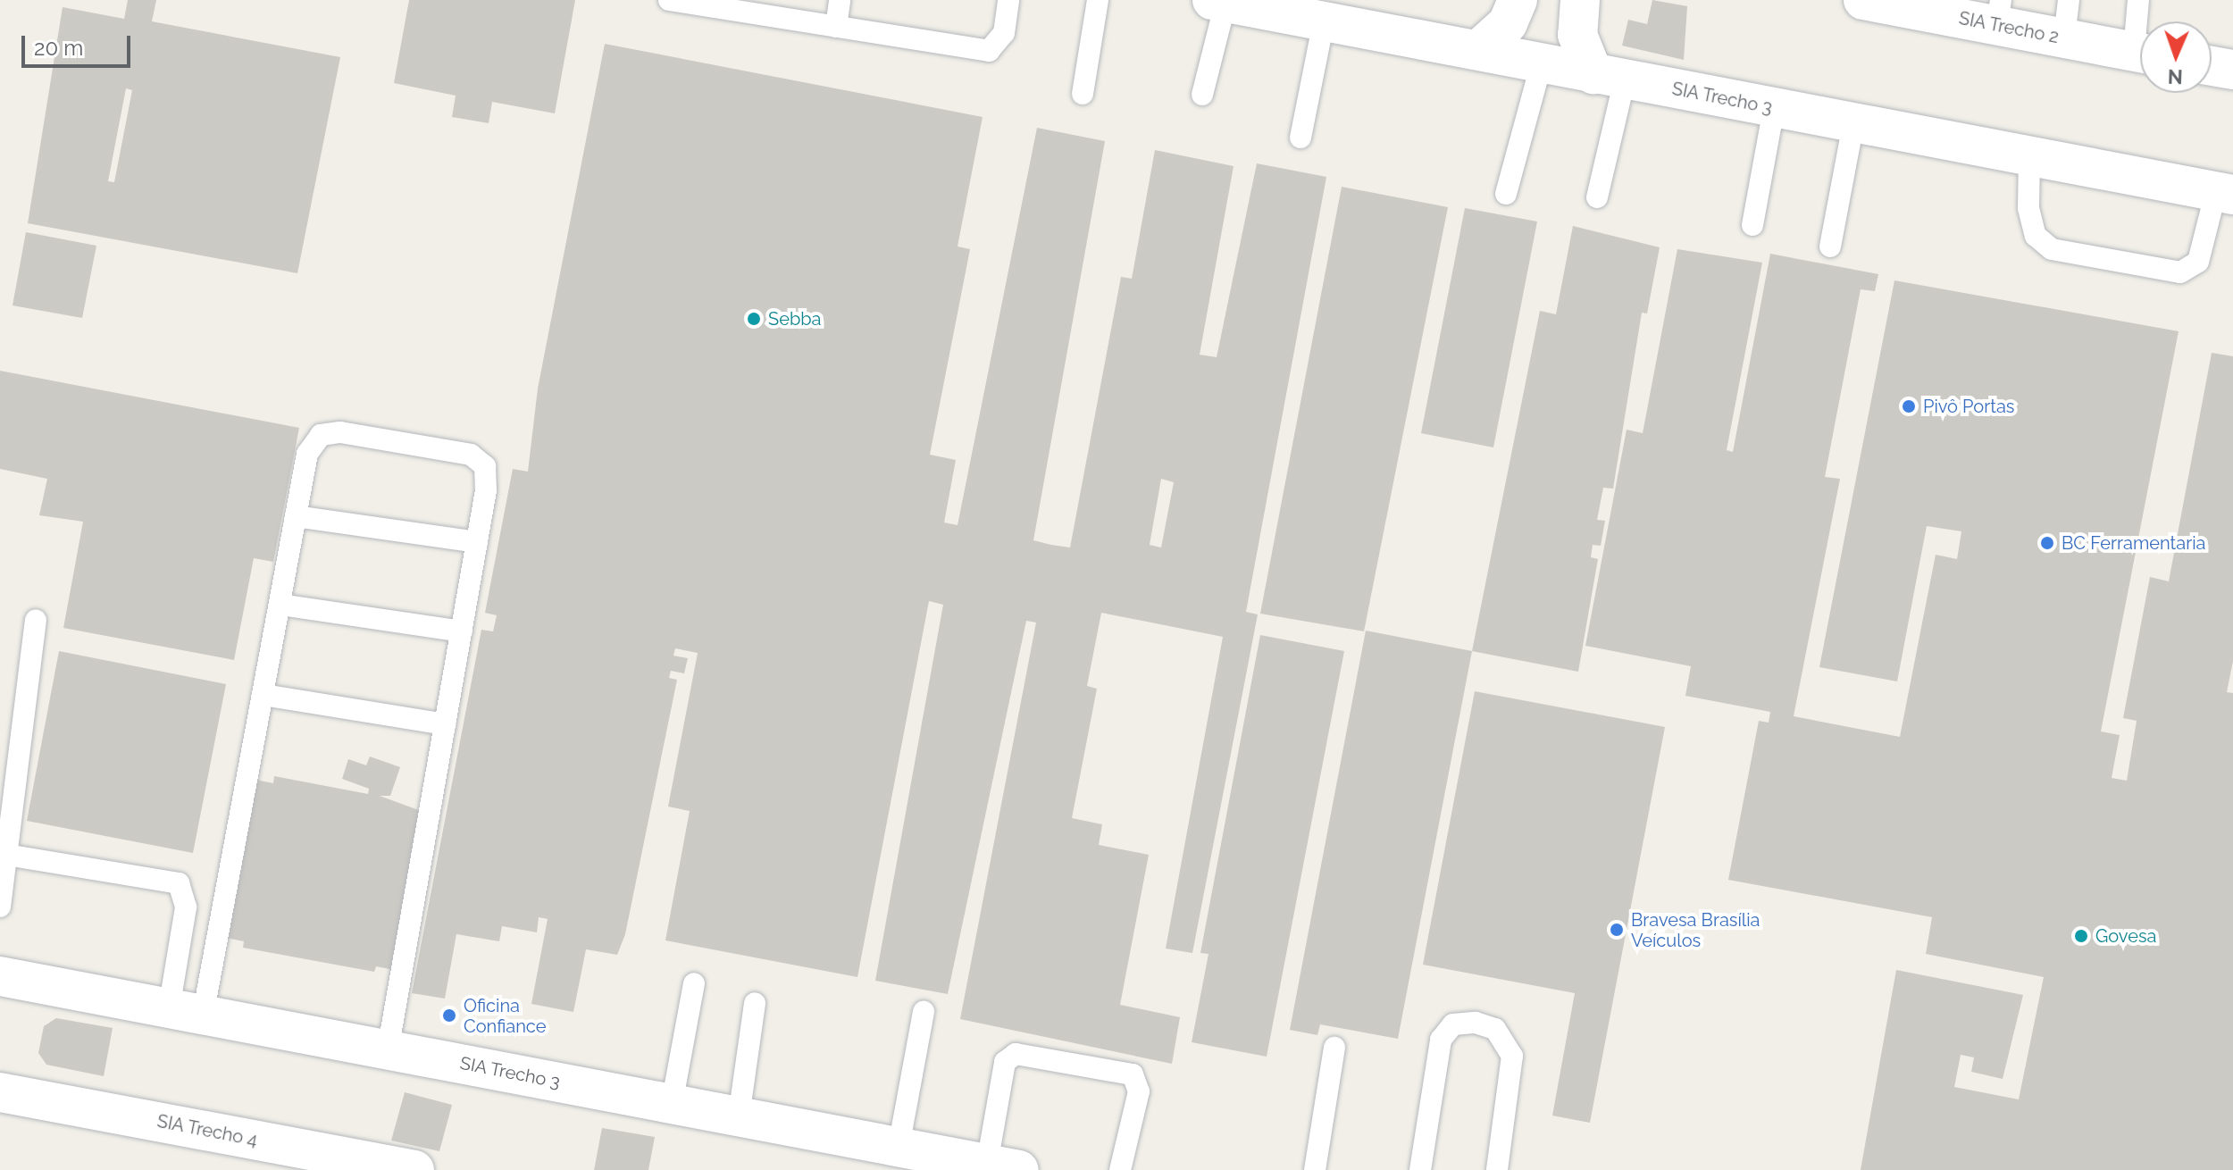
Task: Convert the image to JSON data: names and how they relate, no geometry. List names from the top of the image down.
{
  "streets": {
    "main road": ["SIA Trecho 2", "SIA Trecho 3", "SIA Trecho 4"]
  },
  "places": [
    "Sebba",
    "Pivô Portas",
    "BC Ferramentaria",
    "Bravesa Brasília Veículos",
    "Govesa",
    "Oficina Confiance"
  ],
  "scale_bar": "20 m",
  "north": "bottom"
}
